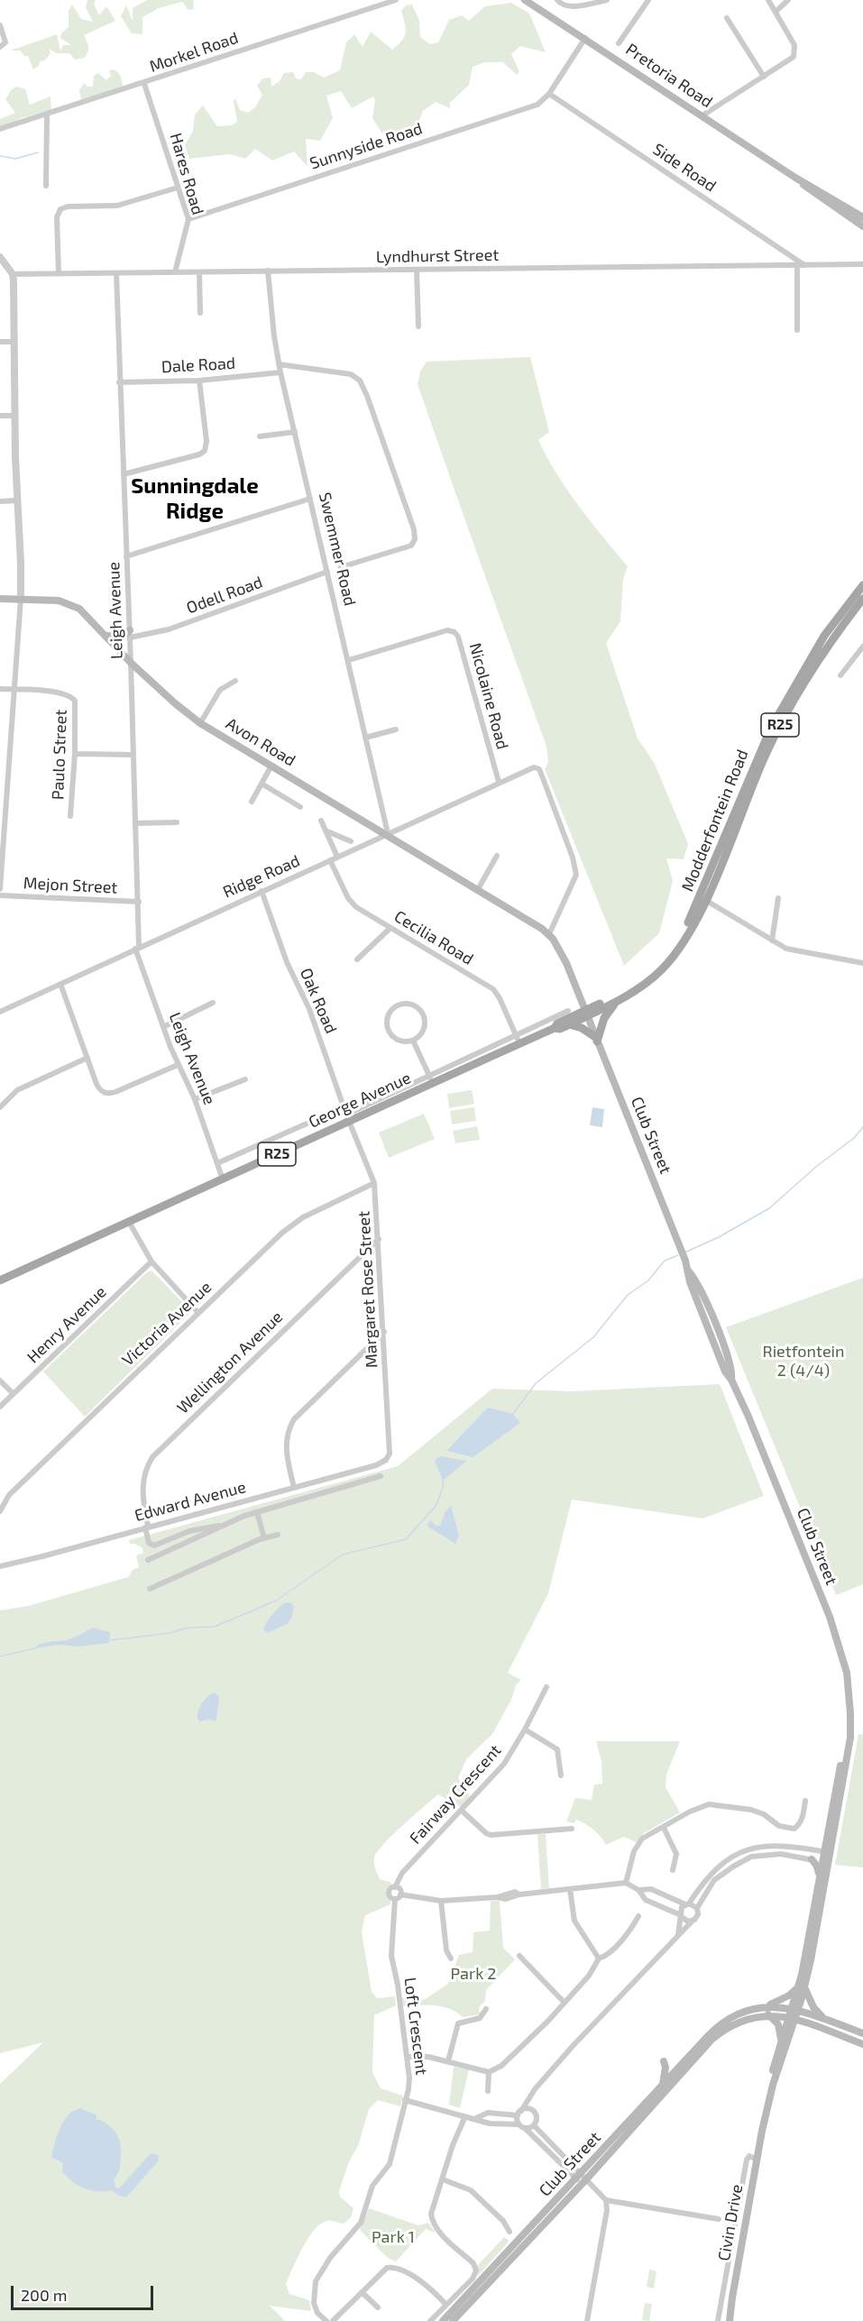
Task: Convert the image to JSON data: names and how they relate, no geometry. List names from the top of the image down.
{
  "streets": {
    "main road": [
      "Pretoria Road",
      "R25",
      "Avon Road",
      "Modderfontein Road",
      "George Avenue",
      "Club Street",
      "Civin Drive"
    ],
    "street": [
      "Morkel Road",
      "Sunnyside Road",
      "Side Road",
      "Hares Road",
      "Lyndhurst Street",
      "Dale Road",
      "Swemmer Road",
      "Odell Road",
      "Leigh Avenue",
      "Nicolaine Road",
      "Paulo Street",
      "Ridge Road",
      "Mejon Street",
      "Cecilia Road",
      "Oak Road",
      "Margaret Rose Street",
      "Victoria Avenue",
      "Henry Avenue",
      "Wellington Avenue",
      "Edward Avenue",
      "Fairway Crescent",
      "Loft Crescent"
    ]
  },
  "crossings": [
    ["Morkel Road", "Hares Road"],
    ["Sunnyside Road", "Side Road"],
    ["Sunnyside Road", "Hares Road"],
    ["Side Road", "Lyndhurst Street"],
    ["Hares Road", "Lyndhurst Street"],
    ["Lyndhurst Street", "Swemmer Road"],
    ["Lyndhurst Street", "Leigh Avenue"],
    ["Dale Road", "Swemmer Road"],
    ["Dale Road", "Leigh Avenue"],
    ["Swemmer Road", "Odell Road"],
    ["Swemmer Road", "Nicolaine Road"],
    ["Swemmer Road", "Avon Road"],
    ["Swemmer Road", "Ridge Road"],
    ["Odell Road", "Leigh Avenue"],
    ["Leigh Avenue", "Avon Road"],
    ["Leigh Avenue", "Ridge Road"],
    ["Leigh Avenue", "Mejon Street"],
    ["Leigh Avenue", "George Avenue"],
    ["Nicolaine Road", "Ridge Road"],
    ["Avon Road", "Ridge Road"],
    ["Modderfontein Road", "George Avenue"],
    ["Modderfontein Road", "Club Street"],
    ["Ridge Road", "Cecilia Road"],
    ["Ridge Road", "Oak Road"],
    ["Cecilia Road", "George Avenue"],
    ["Oak Road", "George Avenue"],
    ["Oak Road", "Margaret Rose Street"],
    ["George Avenue", "Club Street"],
    ["George Avenue", "Margaret Rose Street"],
    ["Club Street", "Civin Drive"],
    ["Margaret Rose Street", "Victoria Avenue"],
    ["Margaret Rose Street", "Wellington Avenue"],
    ["Margaret Rose Street", "Edward Avenue"],
    ["Wellington Avenue", "Edward Avenue"],
    ["Fairway Crescent", "Loft Crescent"]
  ],
  "districts": ["Sunningdale Ridge"],
  "parks": ["Rietfontein 2 (4/4)", "Park 2", "Park 1"],
  "scale_bar": "200 m"
}
